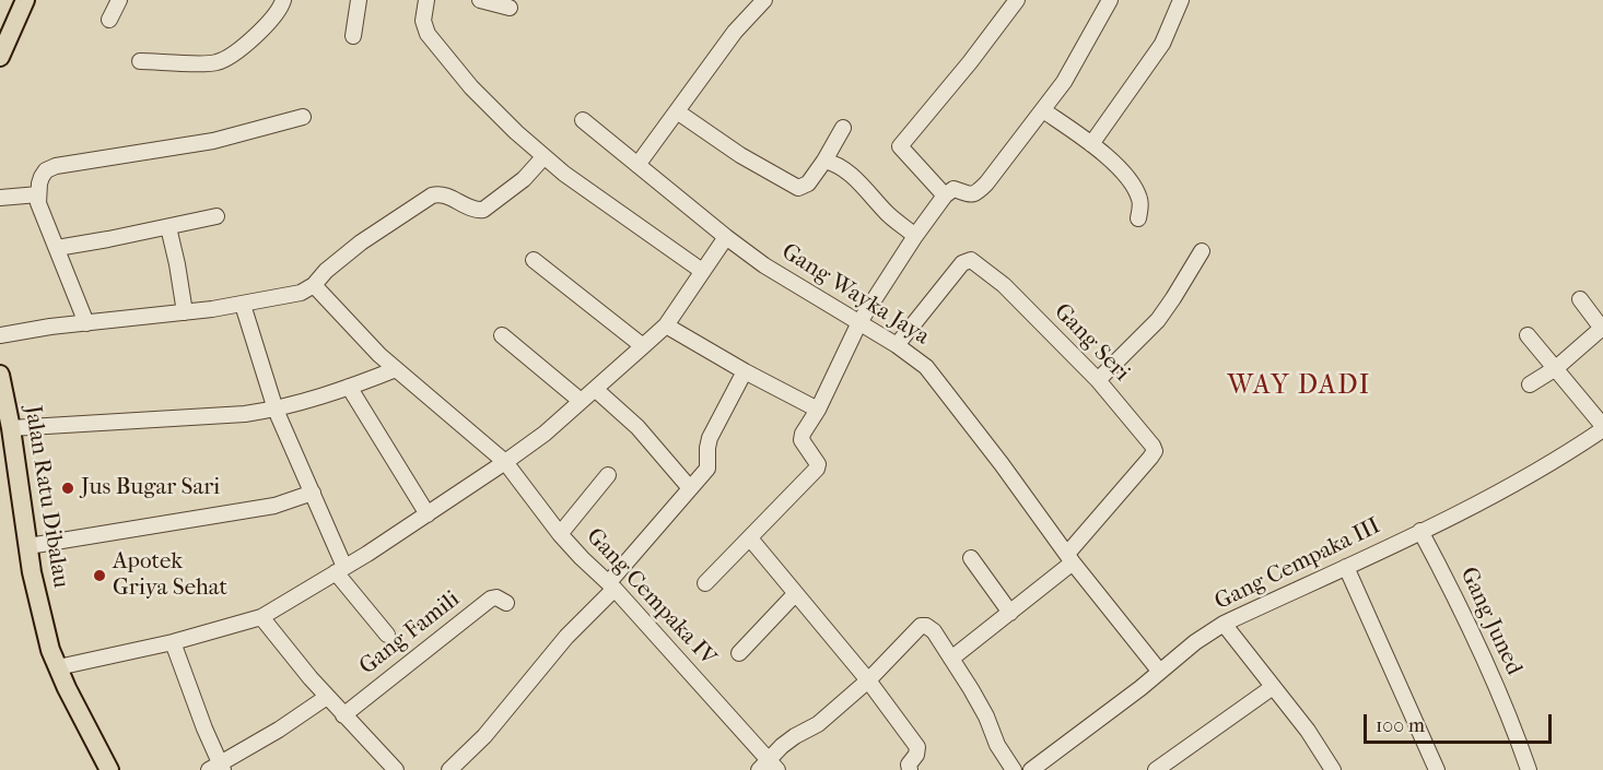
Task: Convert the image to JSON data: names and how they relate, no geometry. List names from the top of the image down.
{
  "streets": {
    "main road": ["Jalan Ratu Dibalau"],
    "street": [
      "Gang Wayka Jaya",
      "Gang Seri",
      "Gang Cempaka III",
      "Gang Cempaka IV",
      "Gang Juned",
      "Gang Famili"
    ]
  },
  "crossings": [
    ["Gang Wayka Jaya", "Gang Seri"],
    ["Gang Wayka Jaya", "Gang Cempaka III"],
    ["Gang Cempaka III", "Gang Juned"]
  ],
  "districts": ["WAY DADI"],
  "places": ["Jus Bugar Sari", "Apotek Griya Sehat"],
  "scale_bar": "100 m"
}
